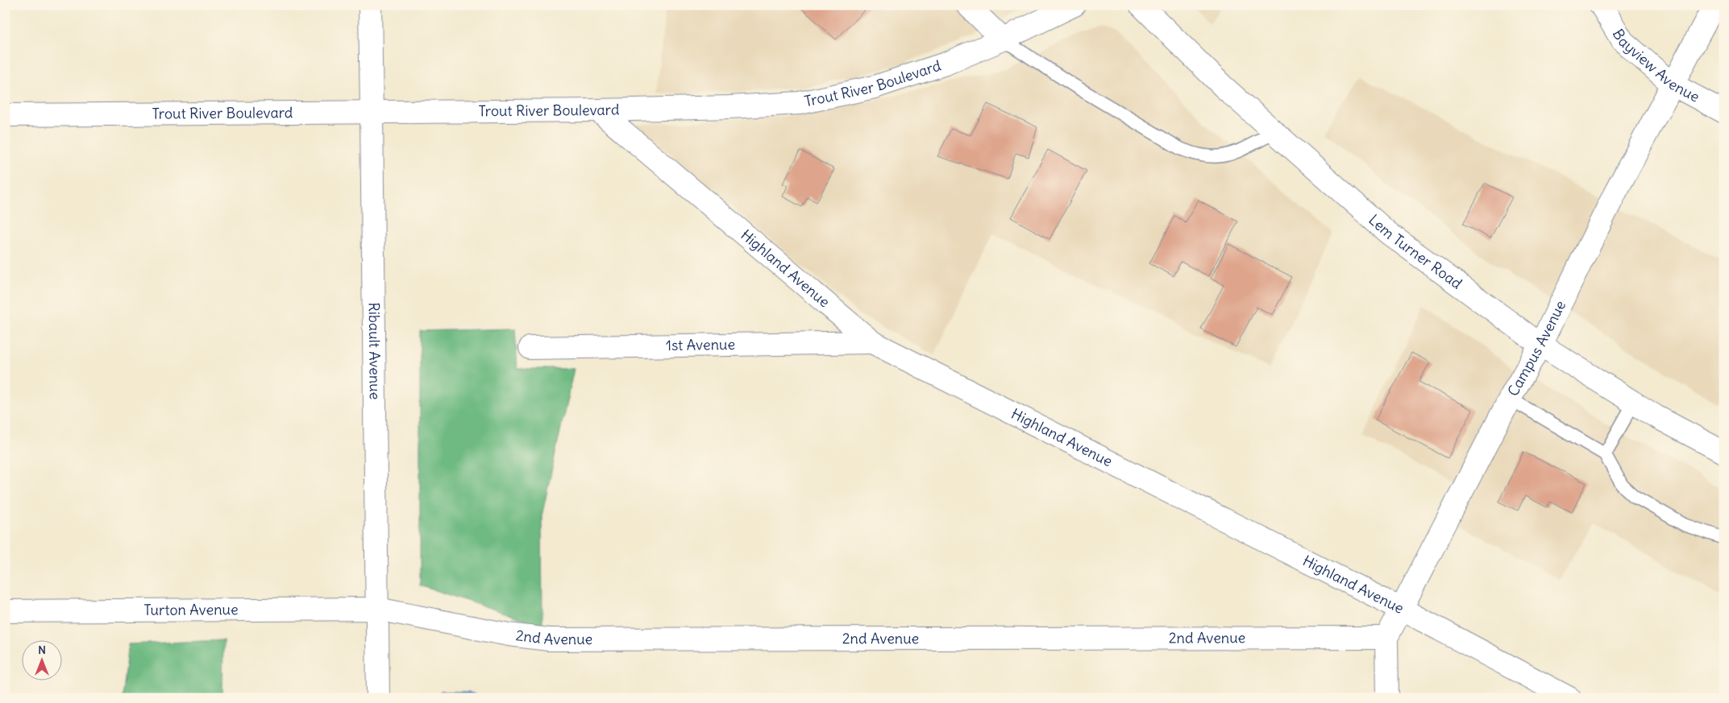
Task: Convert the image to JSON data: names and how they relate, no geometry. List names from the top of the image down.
{
  "streets": {
    "street": [
      "Bayview Avenue",
      "Trout River Boulevard",
      "Lem Turner Road",
      "Highland Avenue",
      "1st Avenue",
      "Campus Avenue",
      "Ribault Avenue",
      "Turton Avenue",
      "2nd Avenue"
    ]
  },
  "crossings": [
    ["Bayview Avenue", "Campus Avenue"],
    ["Trout River Boulevard", "Highland Avenue"],
    ["Trout River Boulevard", "Ribault Avenue"],
    ["Lem Turner Road", "Campus Avenue"],
    ["Highland Avenue", "1st Avenue"],
    ["Highland Avenue", "Campus Avenue"],
    ["Campus Avenue", "2nd Avenue"],
    ["Ribault Avenue", "Turton Avenue"],
    ["Ribault Avenue", "2nd Avenue"],
    ["Turton Avenue", "2nd Avenue"]
  ],
  "north": "top"
}
